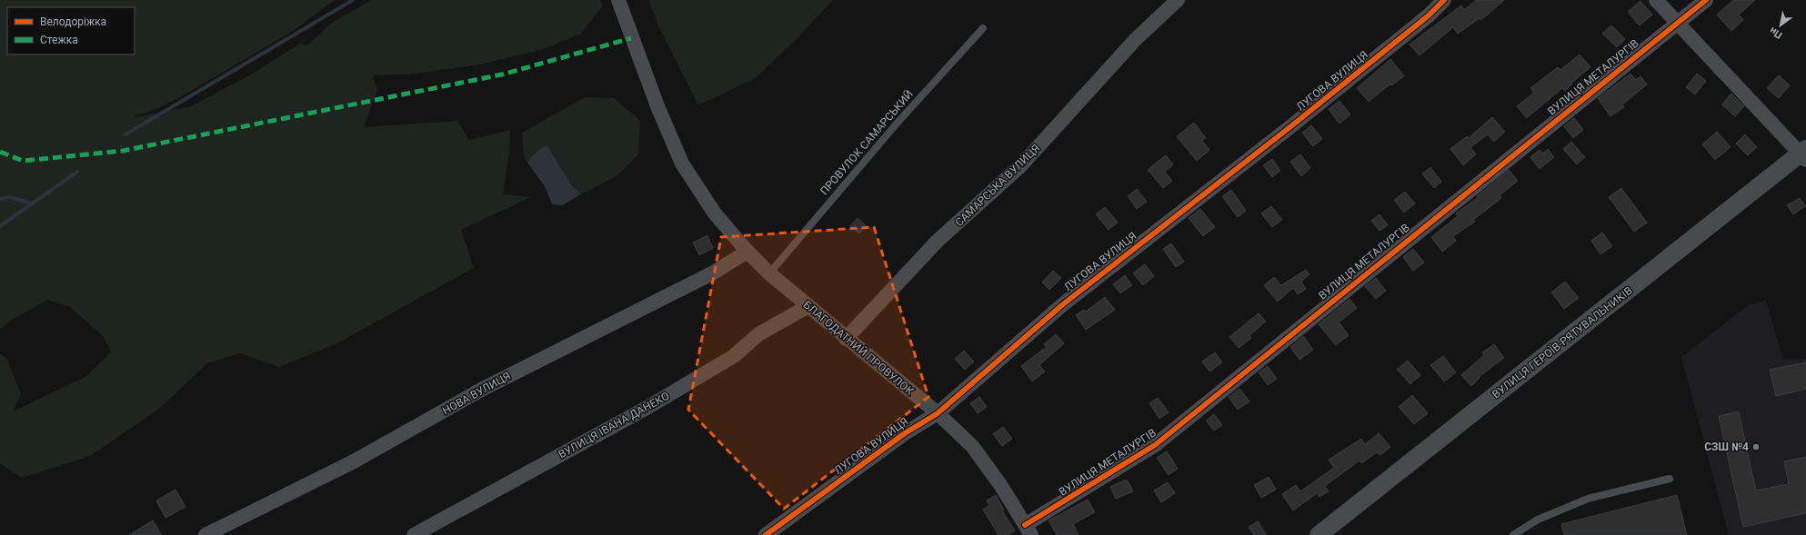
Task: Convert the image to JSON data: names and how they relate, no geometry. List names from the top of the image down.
{
  "streets": {
    "street": [
      "ВУЛИЦЯ МЕТАЛУРГІВ",
      "ЛУГОВА ВУЛИЦЯ",
      "САМАРСЬКА ВУЛИЦЯ",
      "ВУЛИЦЯ ГЕРОЇВ-РЯТУВАЛЬНИКІВ",
      "БЛАГОДАТНИЙ ПРОВУЛОК",
      "НОВА ВУЛИЦЯ",
      "ВУЛИЦЯ ІВАНА ДАНЕКО"
    ],
    "lane": ["ПРОВУЛОК САМАРСЬКИЙ"]
  },
  "crossings": [
    ["ВУЛИЦЯ МЕТАЛУРГІВ", "БЛАГОДАТНИЙ ПРОВУЛОК"],
    ["ЛУГОВА ВУЛИЦЯ", "БЛАГОДАТНИЙ ПРОВУЛОК"],
    ["ПРОВУЛОК САМАРСЬКИЙ", "БЛАГОДАТНИЙ ПРОВУЛОК"],
    ["САМАРСЬКА ВУЛИЦЯ", "БЛАГОДАТНИЙ ПРОВУЛОК"],
    ["БЛАГОДАТНИЙ ПРОВУЛОК", "НОВА ВУЛИЦЯ"],
    ["БЛАГОДАТНИЙ ПРОВУЛОК", "ВУЛИЦЯ ІВАНА ДАНЕКО"]
  ],
  "places": ["СЗШ №4"],
  "legend": ["Велодоріжка", "Стежка"],
  "north": "bottom left"
}
